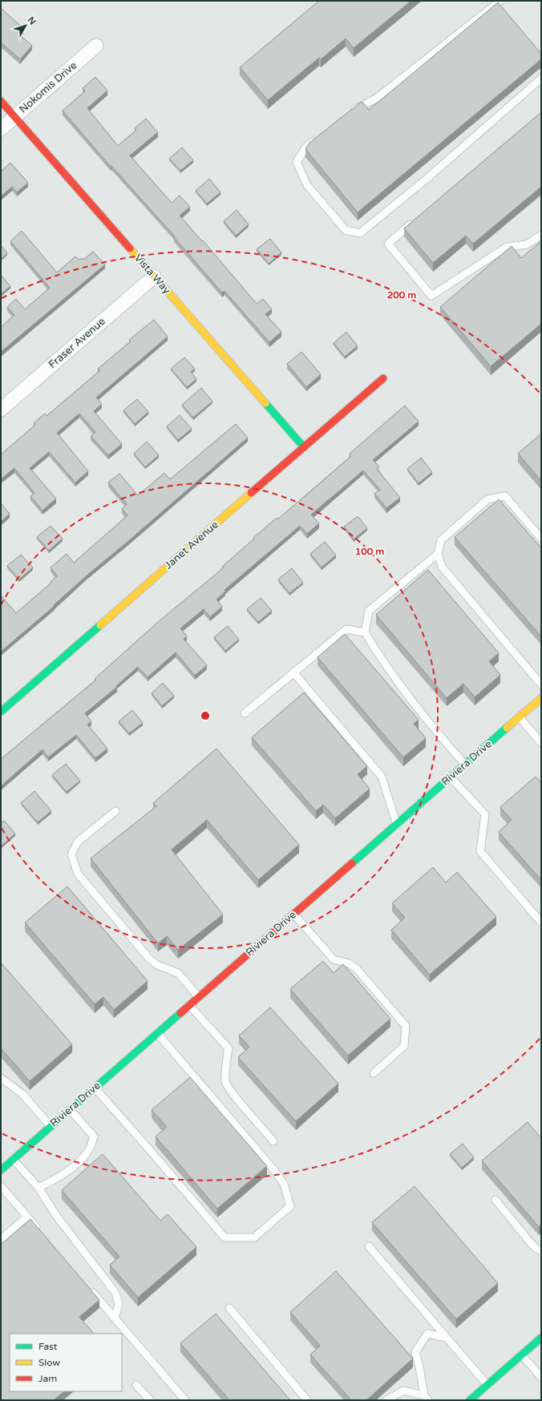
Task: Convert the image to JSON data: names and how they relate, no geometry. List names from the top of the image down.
{
  "streets": {
    "street": [
      "Nokomis Drive",
      "Vista Way",
      "Fraser Avenue",
      "Janet Avenue",
      "Riviera Drive"
    ]
  },
  "crossings": [
    ["Nokomis Drive", "Vista Way"],
    ["Vista Way", "Fraser Avenue"],
    ["Vista Way", "Janet Avenue"]
  ],
  "legend": ["Fast", "Slow", "Jam"],
  "north": "top right",
  "rings": ["200 m", "100 m"]
}
